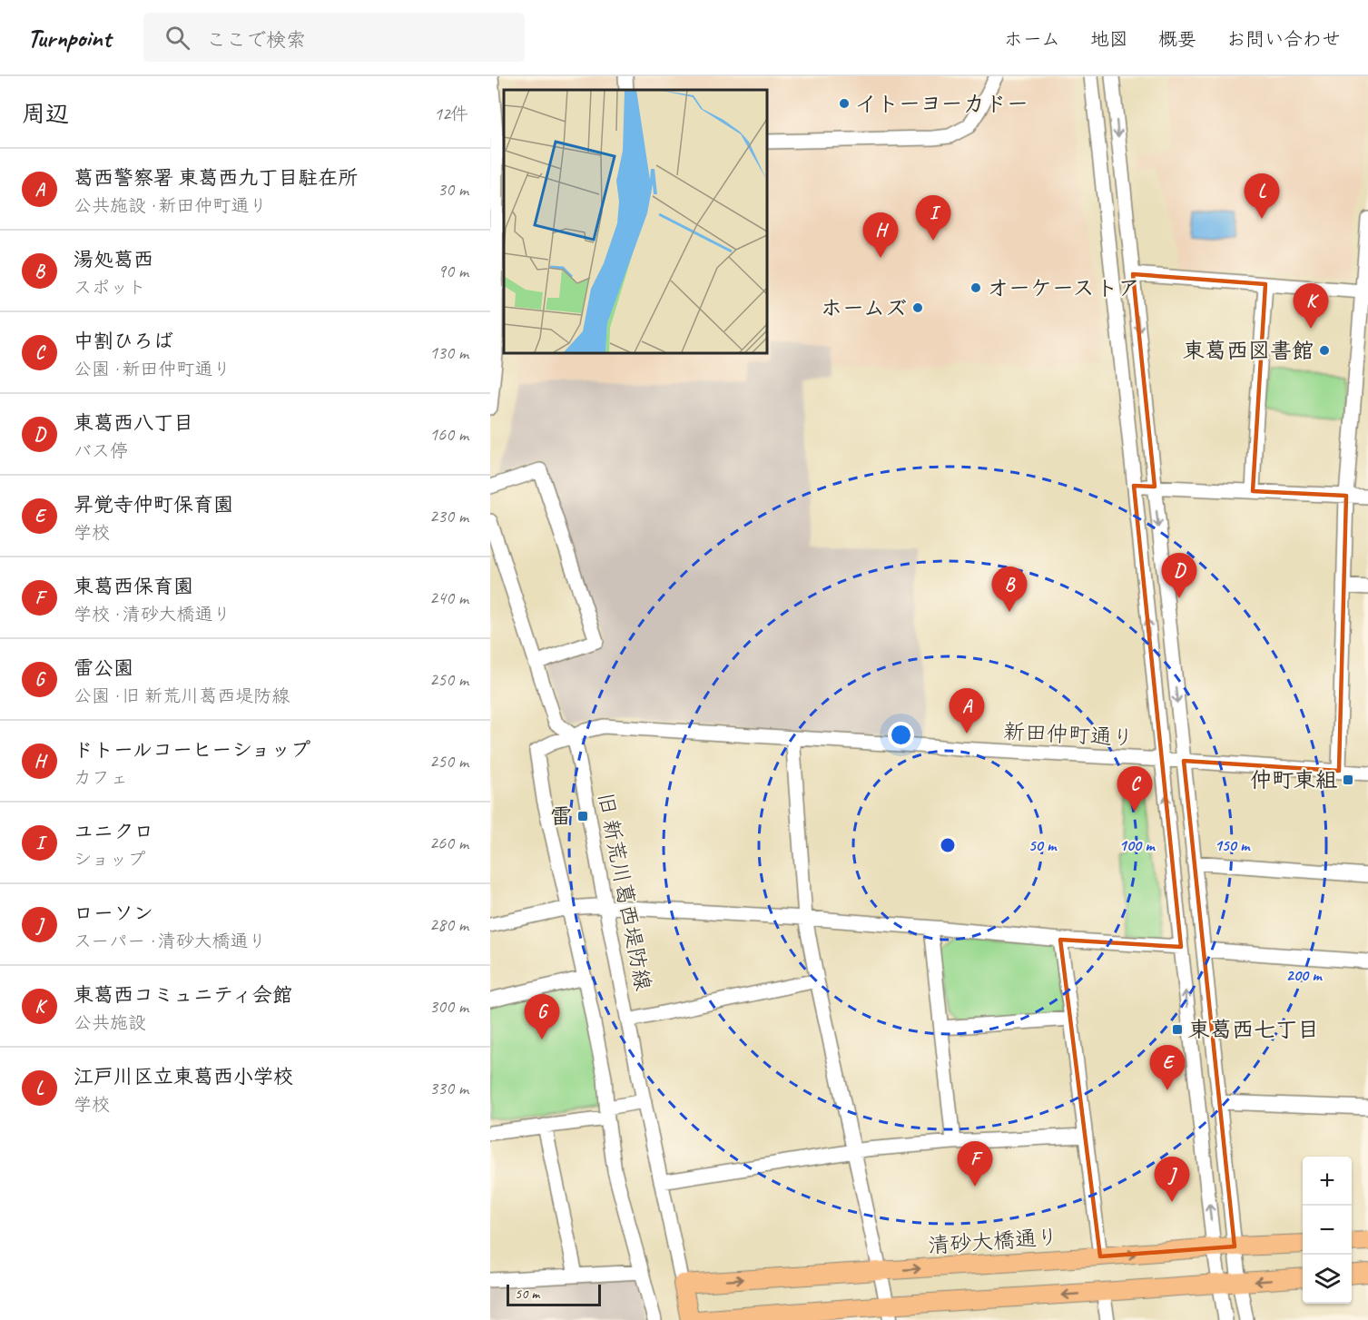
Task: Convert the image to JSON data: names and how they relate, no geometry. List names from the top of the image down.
{
  "streets": {
    "main road": ["清砂大橋通り"],
    "street": ["新田仲町通り", "旧 新荒川葛西堤防線"]
  },
  "crossings": [
    ["新田仲町通り", "旧 新荒川葛西堤防線"],
    ["旧 新荒川葛西堤防線", "清砂大橋通り"]
  ],
  "places": {
    "other": [
      "イトーヨーカドー",
      "オーケーストア",
      "ホームズ",
      "東葛西図書館"
    ],
    "transit": ["仲町東組", "雷", "東葛西七丁目"]
  },
  "scale_bar": "50 m",
  "page": {
    "header": "Turnpoint",
    "search": "ここで検索",
    "nav": [
      "ホーム",
      "地図",
      "概要",
      "お問い合わせ"
    ],
    "heading": ["周辺", "12件"],
    "list": [
      {
        "mark": "A",
        "name": "葛西警察署 東葛西九丁目駐在所",
        "note": "公共施設 · 新田仲町通り",
        "value": "30 m"
      },
      {
        "mark": "B",
        "name": "湯処葛西",
        "note": "スポット",
        "value": "90 m"
      },
      {
        "mark": "C",
        "name": "中割ひろば",
        "note": "公園 · 新田仲町通り",
        "value": "130 m"
      },
      {
        "mark": "D",
        "name": "東葛西八丁目",
        "note": "バス停",
        "value": "160 m"
      },
      {
        "mark": "E",
        "name": "昇覚寺仲町保育園",
        "note": "学校",
        "value": "230 m"
      },
      {
        "mark": "F",
        "name": "東葛西保育園",
        "note": "学校 · 清砂大橋通り",
        "value": "240 m"
      },
      {
        "mark": "G",
        "name": "雷公園",
        "note": "公園 · 旧 新荒川葛西堤防線",
        "value": "250 m"
      },
      {
        "mark": "H",
        "name": "ドトールコーヒーショップ",
        "note": "カフェ",
        "value": "250 m"
      },
      {
        "mark": "I",
        "name": "ユニクロ",
        "note": "ショップ",
        "value": "260 m"
      },
      {
        "mark": "J",
        "name": "ローソン",
        "note": "スーパー · 清砂大橋通り",
        "value": "280 m"
      },
      {
        "mark": "K",
        "name": "東葛西コミュニティ会館",
        "note": "公共施設",
        "value": "300 m"
      },
      {
        "mark": "L",
        "name": "江戸川区立東葛西小学校",
        "note": "学校",
        "value": "330 m"
      }
    ],
    "pins": [
      "L",
      "I",
      "H",
      "K",
      "D",
      "B",
      "A",
      "C",
      "G",
      "E",
      "F",
      "J"
    ],
    "map_buttons": ["+", "−"],
    "scale": "50 m"
  },
  "rings": [
    "50 m",
    "100 m",
    "150 m",
    "200 m"
  ]
}
